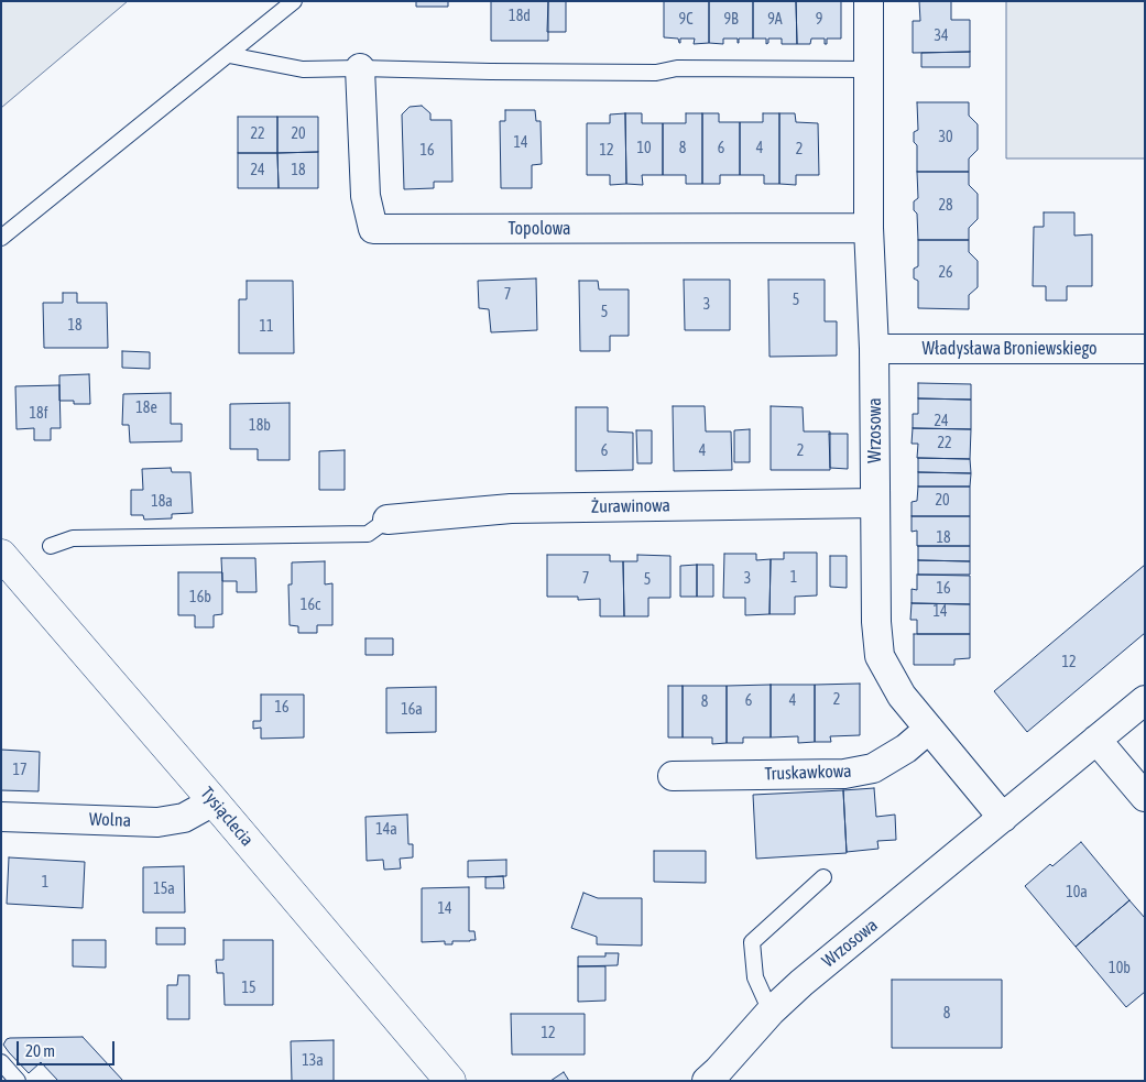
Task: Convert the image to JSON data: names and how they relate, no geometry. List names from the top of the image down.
{
  "streets": {
    "street": [
      "Topolowa",
      "Władysława Broniewskiego",
      "Wrzosowa",
      "Żurawinowa",
      "Truskawkowa",
      "Tysiąclecia",
      "Wolna"
    ]
  },
  "crossings": [
    ["Topolowa", "Wrzosowa"],
    ["Władysława Broniewskiego", "Wrzosowa"],
    ["Wrzosowa", "Żurawinowa"],
    ["Wrzosowa", "Truskawkowa"],
    ["Tysiąclecia", "Wolna"]
  ],
  "house_numbers": [
    "18d",
    "9C",
    "9B",
    "9A",
    "9",
    "34",
    "22",
    "20",
    "30",
    "14",
    "10",
    "8",
    "6",
    "4",
    "2",
    "16",
    "12",
    "24",
    "18",
    "28",
    "26",
    "7",
    "5",
    "3",
    "5",
    "18",
    "11",
    "18e",
    "18f",
    "24",
    "18b",
    "22",
    "6",
    "4",
    "2",
    "20",
    "18a",
    "18",
    "1",
    "7",
    "3",
    "5",
    "16",
    "16b",
    "16c",
    "14",
    "12",
    "2",
    "6",
    "4",
    "8",
    "16",
    "16a",
    "17",
    "14a",
    "1",
    "15a",
    "10a",
    "14",
    "10b",
    "15",
    "8",
    "12",
    "13a"
  ],
  "scale_bar": "20 m"
}
